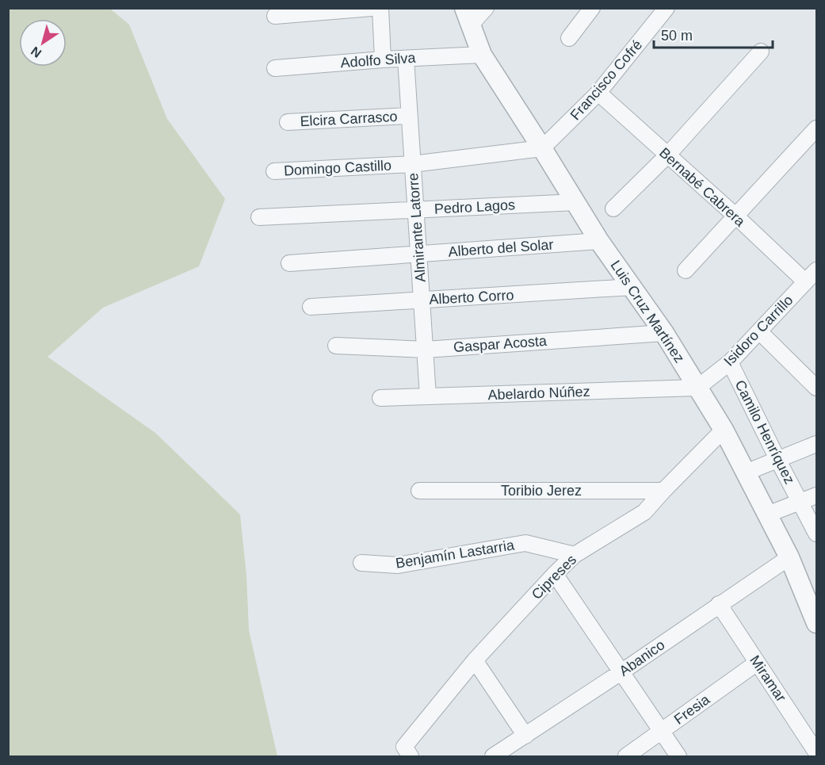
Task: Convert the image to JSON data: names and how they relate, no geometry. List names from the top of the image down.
{
  "streets": {
    "street": [
      "Adolfo Silva",
      "Francisco Cofré",
      "Elcira Carrasco",
      "Domingo Castillo",
      "Bernabé Cabrera",
      "Pedro Lagos",
      "Almirante Latorre",
      "Alberto del Solar",
      "Alberto Corro",
      "Luis Cruz Martínez",
      "Isidoro Carrillo",
      "Gaspar Acosta",
      "Abelardo Núñez",
      "Camilo Henríquez",
      "Toribio Jerez",
      "Benjamín Lastarria",
      "Cipreses",
      "Abanico",
      "Miramar",
      "Fresia"
    ]
  },
  "crossings": [
    ["Adolfo Silva", "Almirante Latorre"],
    ["Adolfo Silva", "Luis Cruz Martínez"],
    ["Francisco Cofré", "Domingo Castillo"],
    ["Francisco Cofré", "Bernabé Cabrera"],
    ["Francisco Cofré", "Luis Cruz Martínez"],
    ["Elcira Carrasco", "Almirante Latorre"],
    ["Domingo Castillo", "Almirante Latorre"],
    ["Domingo Castillo", "Luis Cruz Martínez"],
    ["Bernabé Cabrera", "Isidoro Carrillo"],
    ["Pedro Lagos", "Almirante Latorre"],
    ["Pedro Lagos", "Luis Cruz Martínez"],
    ["Almirante Latorre", "Alberto del Solar"],
    ["Almirante Latorre", "Alberto Corro"],
    ["Almirante Latorre", "Gaspar Acosta"],
    ["Almirante Latorre", "Abelardo Núñez"],
    ["Alberto del Solar", "Luis Cruz Martínez"],
    ["Alberto Corro", "Luis Cruz Martínez"],
    ["Luis Cruz Martínez", "Isidoro Carrillo"],
    ["Luis Cruz Martínez", "Gaspar Acosta"],
    ["Luis Cruz Martínez", "Abelardo Núñez"],
    ["Luis Cruz Martínez", "Cipreses"],
    ["Luis Cruz Martínez", "Abanico"],
    ["Isidoro Carrillo", "Abelardo Núñez"],
    ["Isidoro Carrillo", "Camilo Henríquez"],
    ["Toribio Jerez", "Cipreses"],
    ["Benjamín Lastarria", "Cipreses"],
    ["Abanico", "Miramar"],
    ["Miramar", "Fresia"]
  ],
  "scale_bar": "50 m",
  "north": "bottom left"
}
